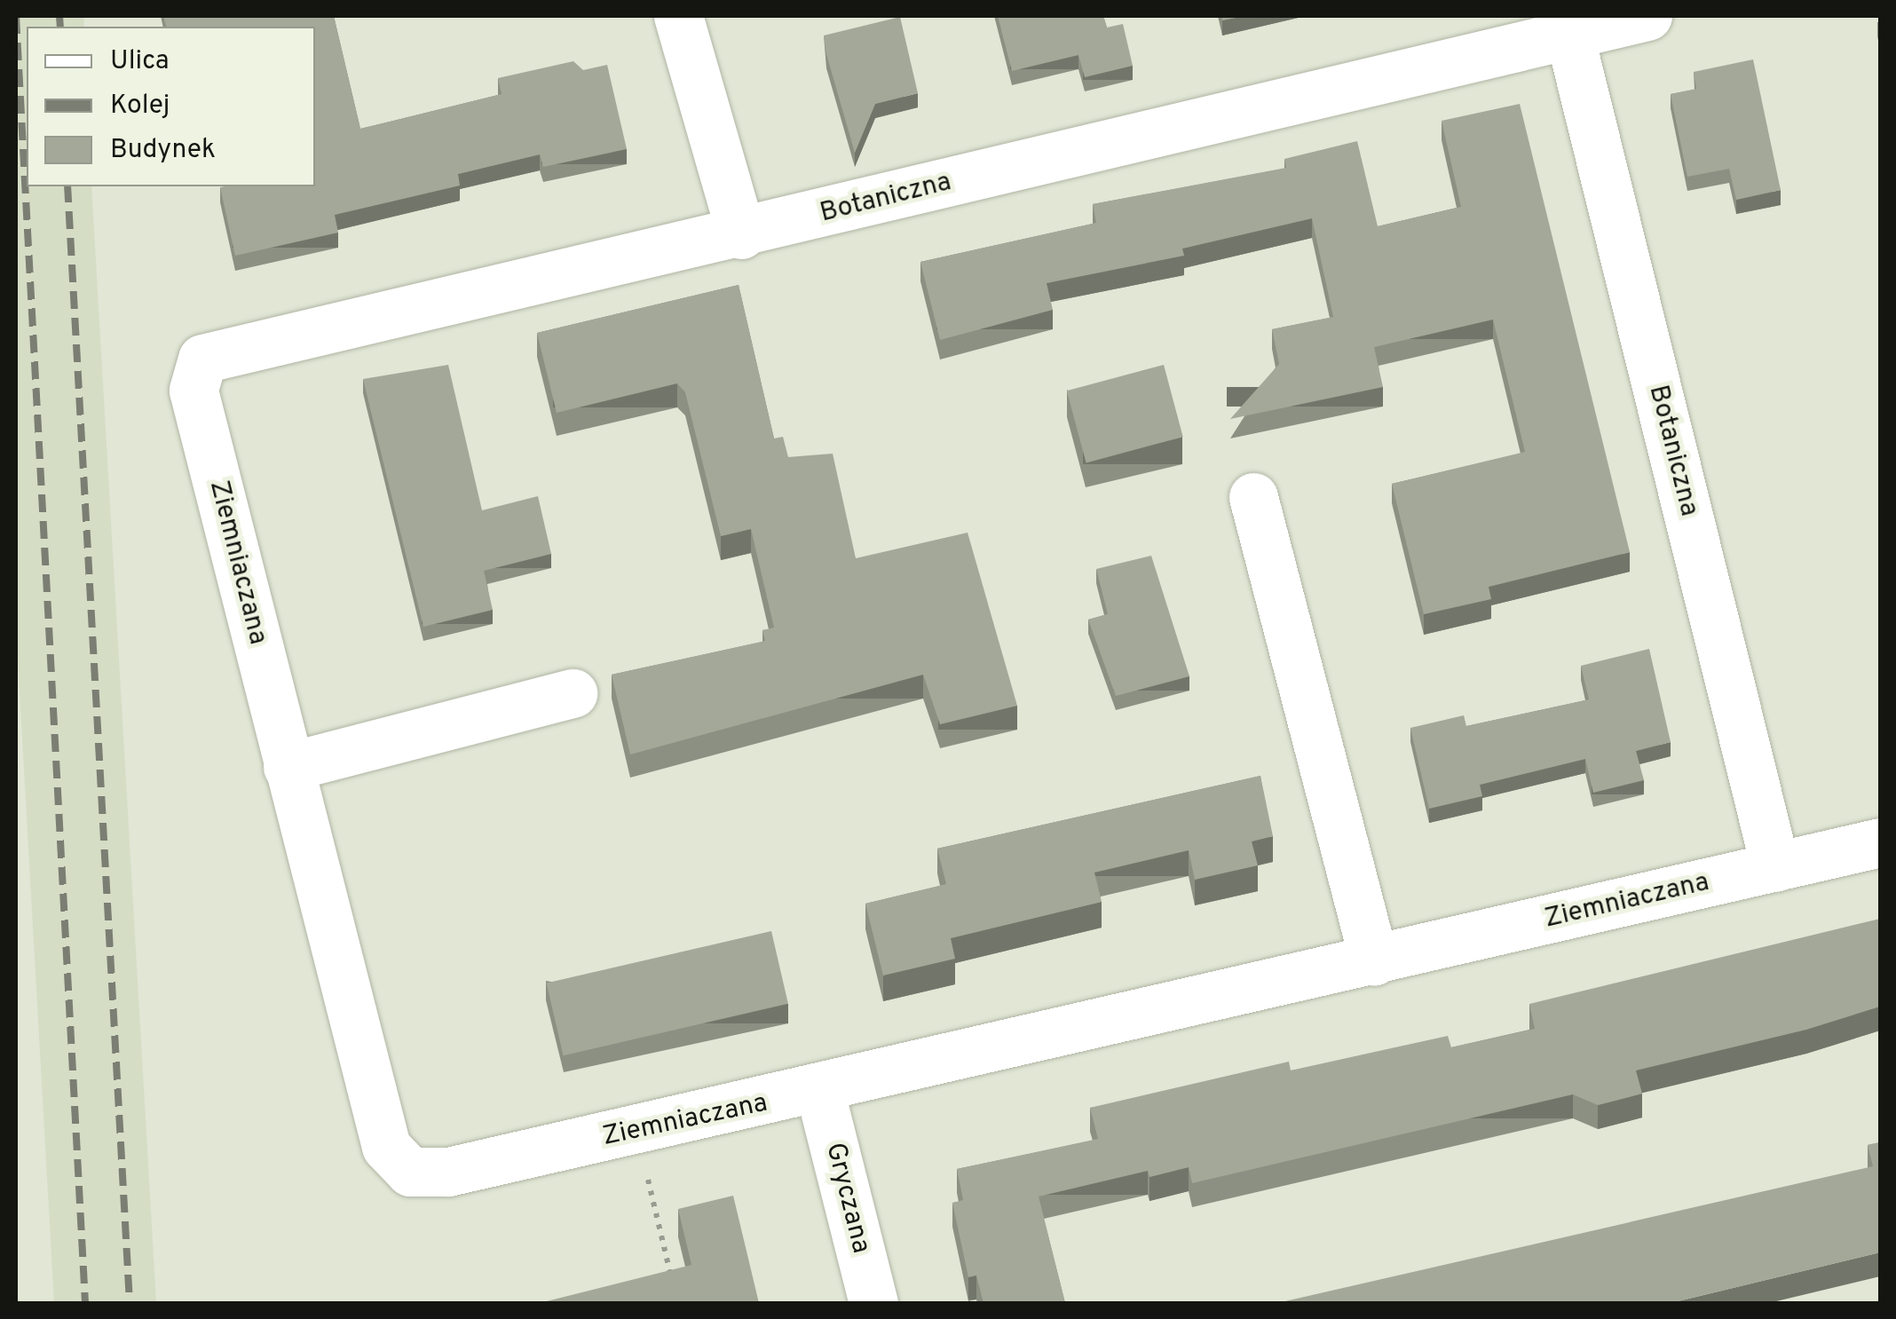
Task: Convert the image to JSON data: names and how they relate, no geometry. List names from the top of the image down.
{
  "streets": {
    "street": ["Botaniczna", "Ziemniaczana", "Gryczana"]
  },
  "crossings": [
    ["Botaniczna", "Ziemniaczana"],
    ["Ziemniaczana", "Gryczana"]
  ],
  "legend": ["Ulica", "Kolej", "Budynek"]
}
